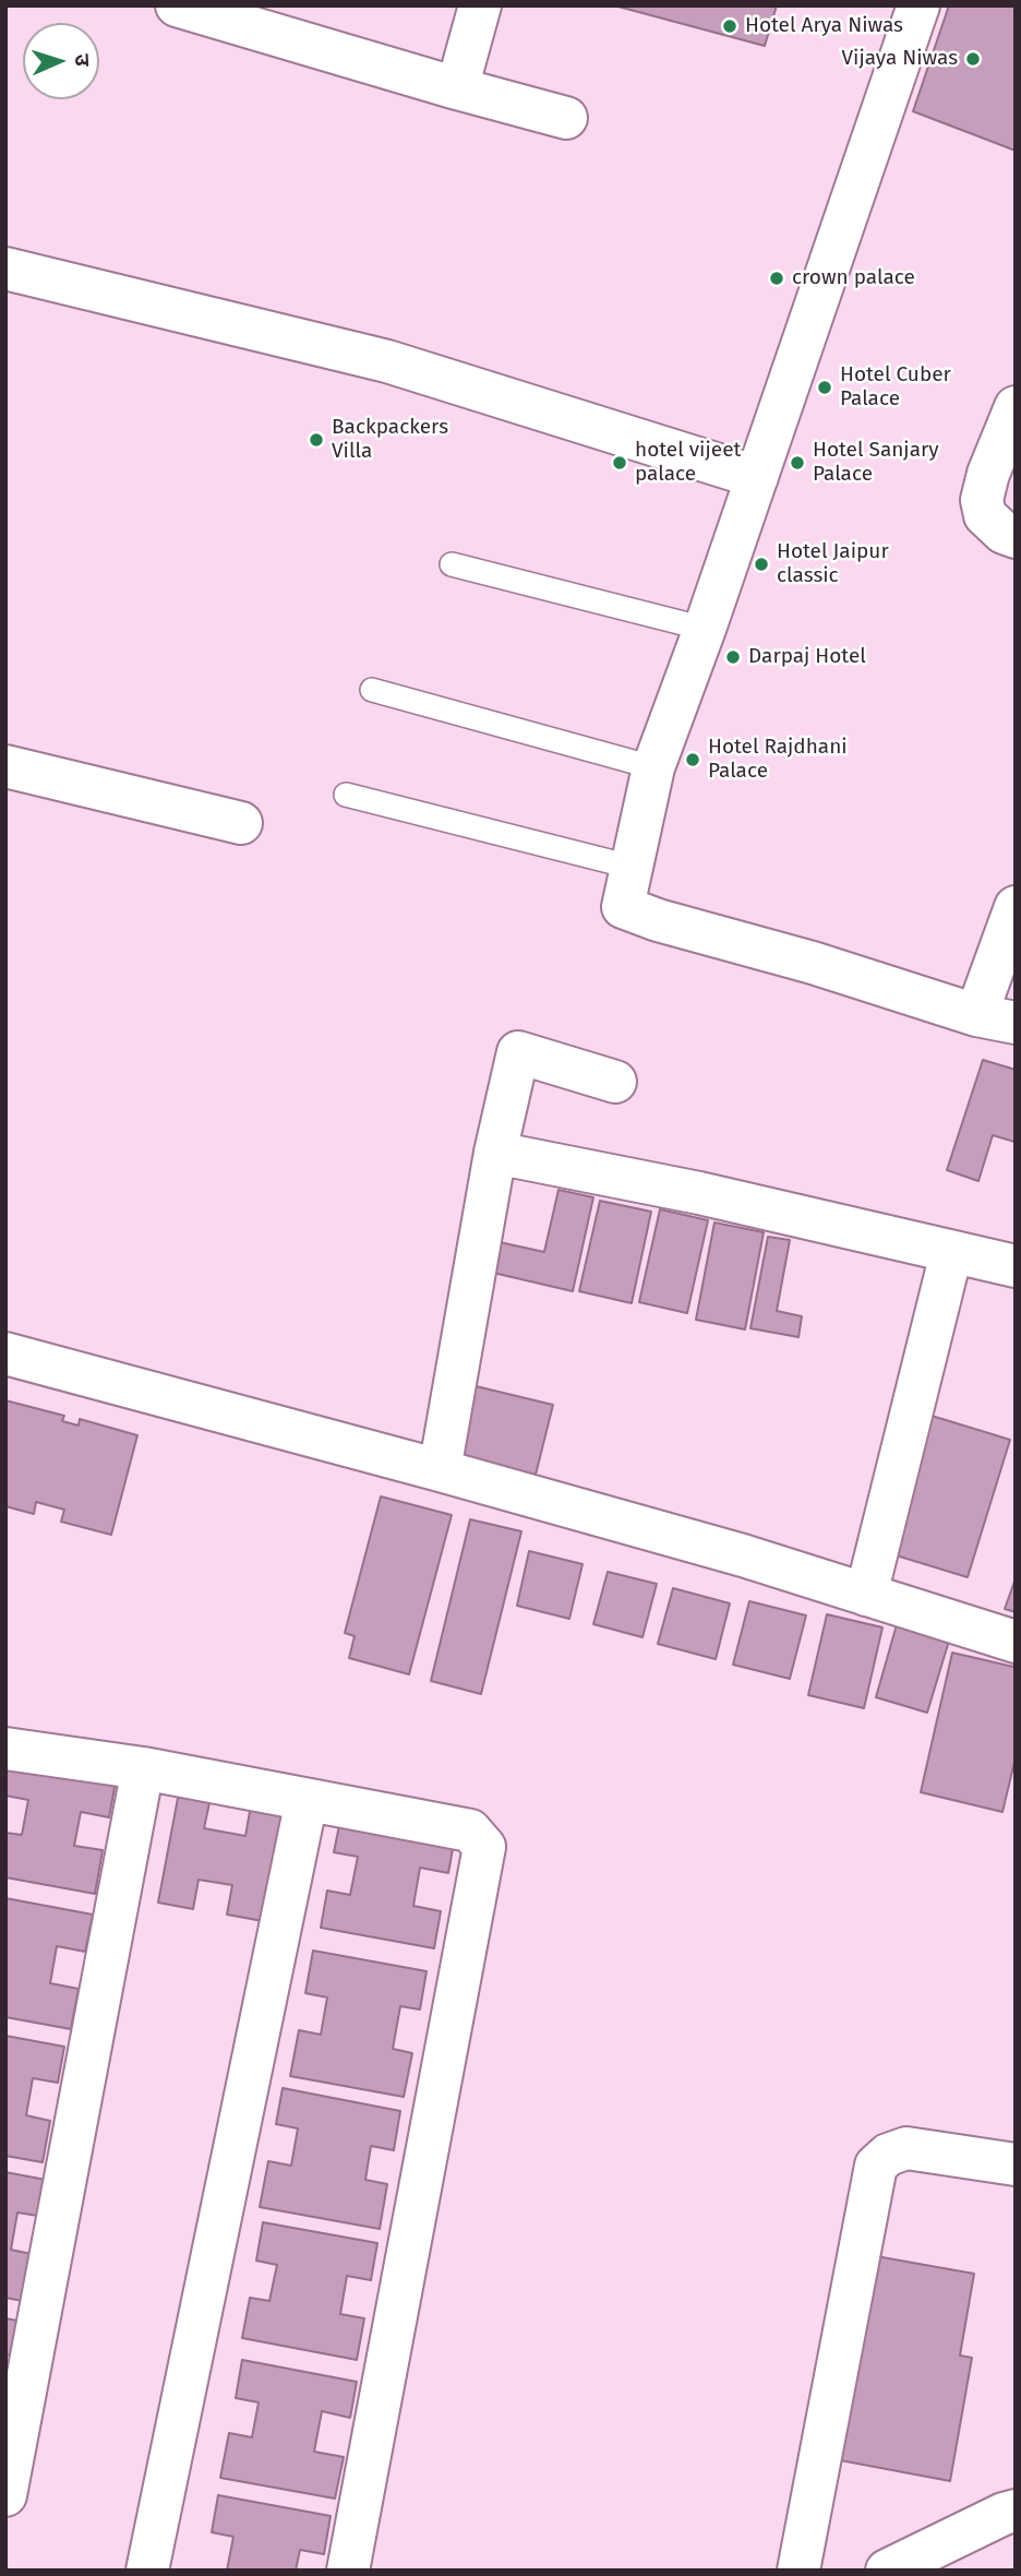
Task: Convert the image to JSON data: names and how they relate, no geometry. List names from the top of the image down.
{
  "places": [
    "Hotel Arya Niwas",
    "Vijaya Niwas",
    "crown palace",
    "Hotel Cuber Palace",
    "Backpackers Villa",
    "hotel vijeet palace",
    "Hotel Sanjary Palace",
    "Hotel Jaipur classic",
    "Darpaj Hotel",
    "Hotel Rajdhani Palace"
  ],
  "north": "right"
}
